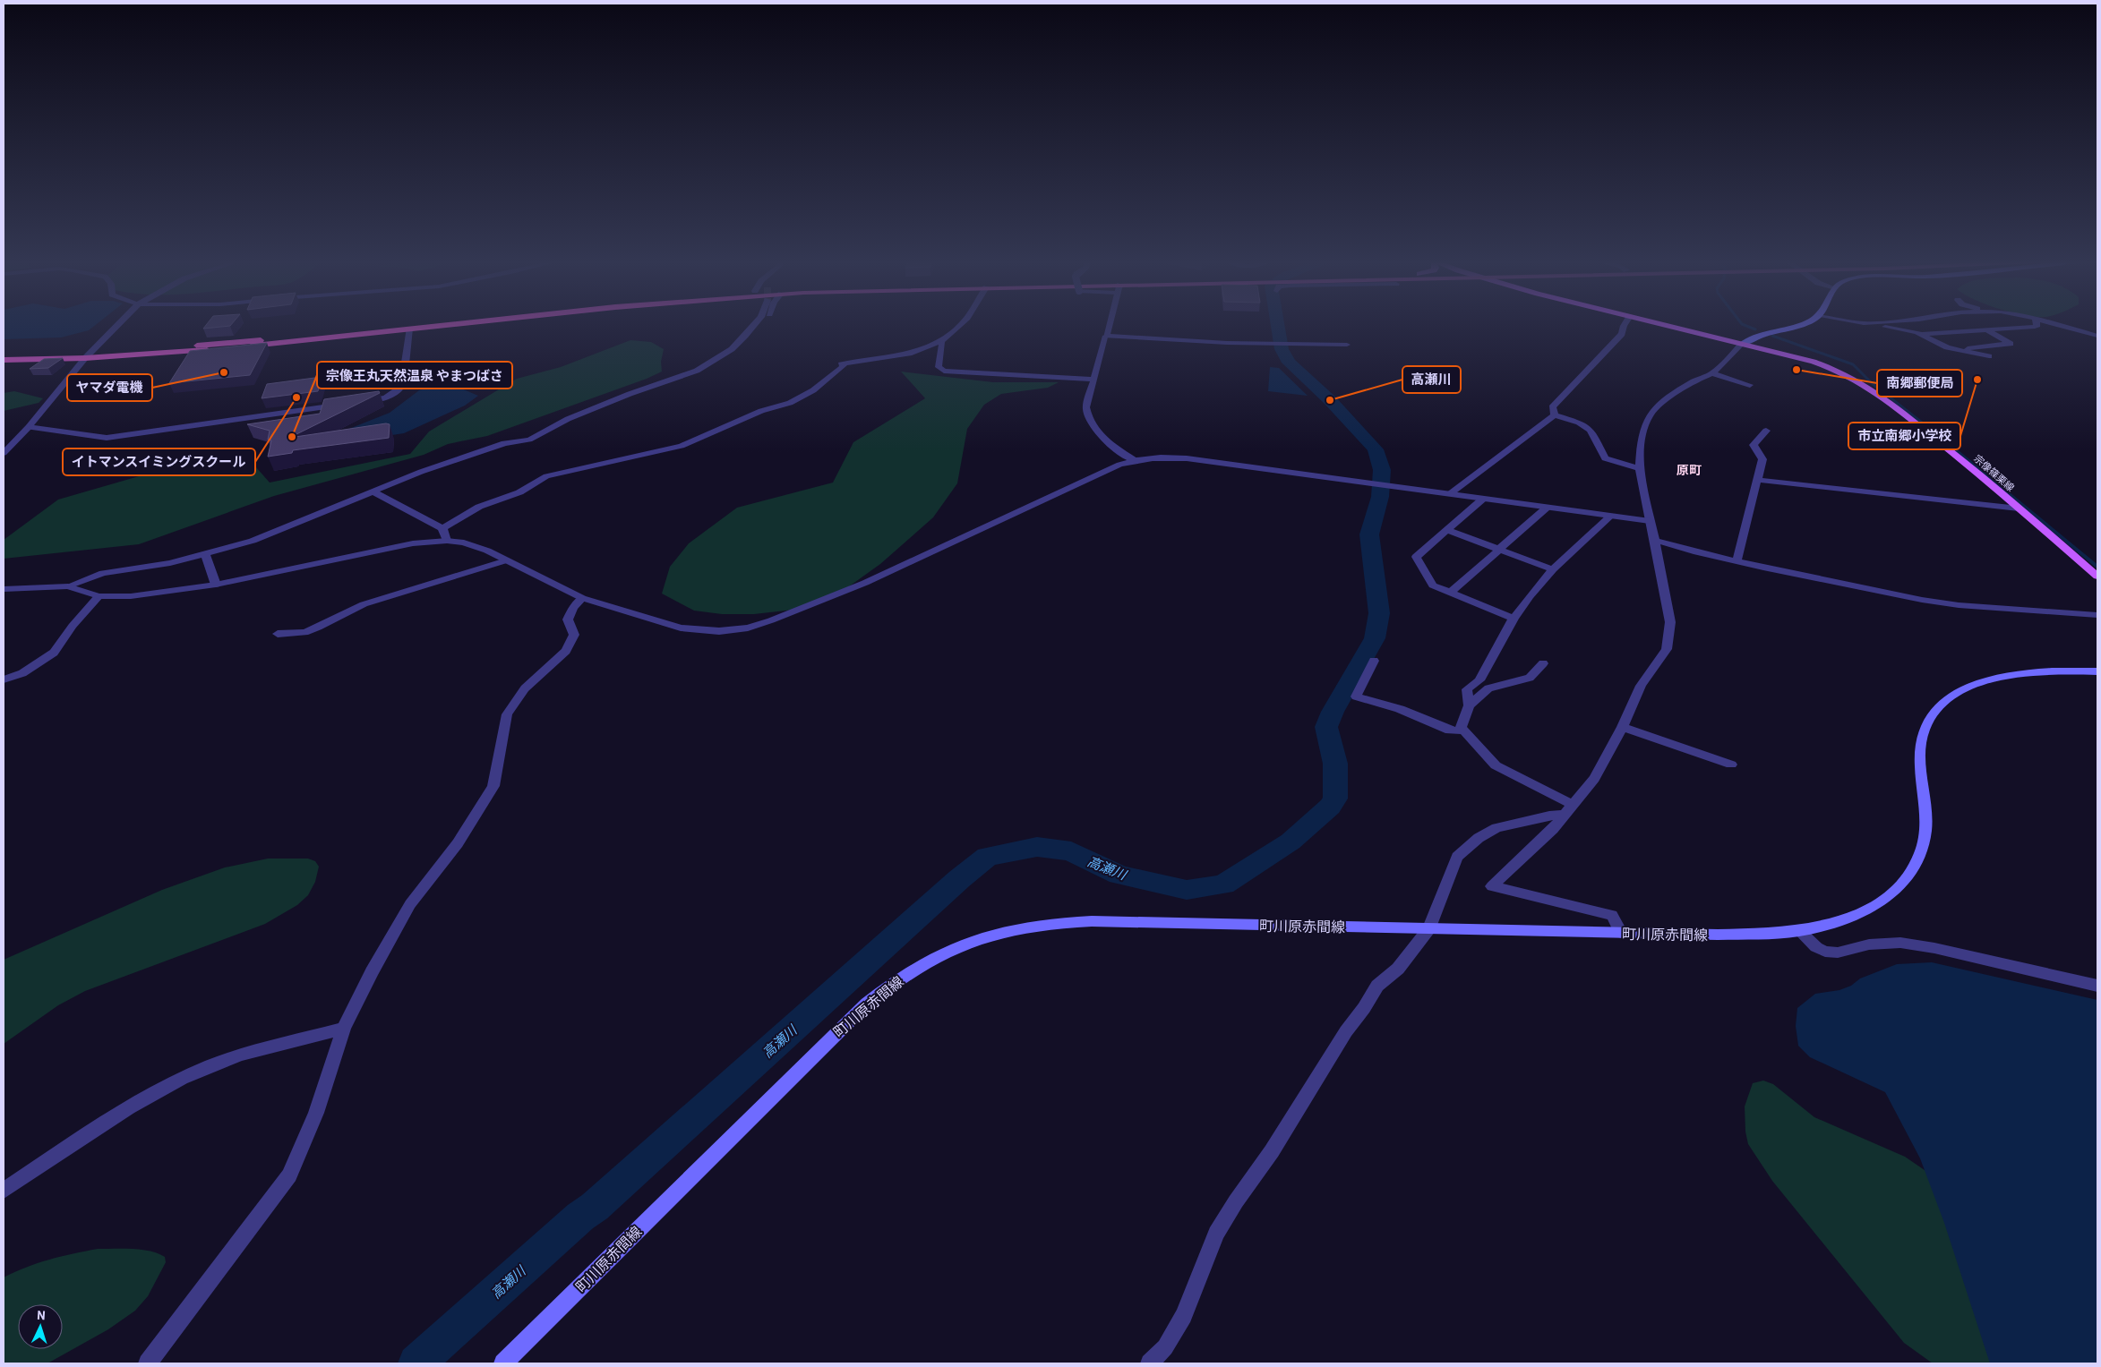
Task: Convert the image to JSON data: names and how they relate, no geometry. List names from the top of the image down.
{
  "streets": {
    "main road": ["宗像篠栗線", "町川原赤間線"]
  },
  "districts": ["原町"],
  "water": ["高瀬川"],
  "places": [
    "南郷郵便局",
    "ヤマダ電機",
    "市立南郷小学校",
    "イトマンスイミングスクール",
    "高瀬川",
    "宗像王丸天然温泉 やまつばさ"
  ],
  "north": "top"
}
